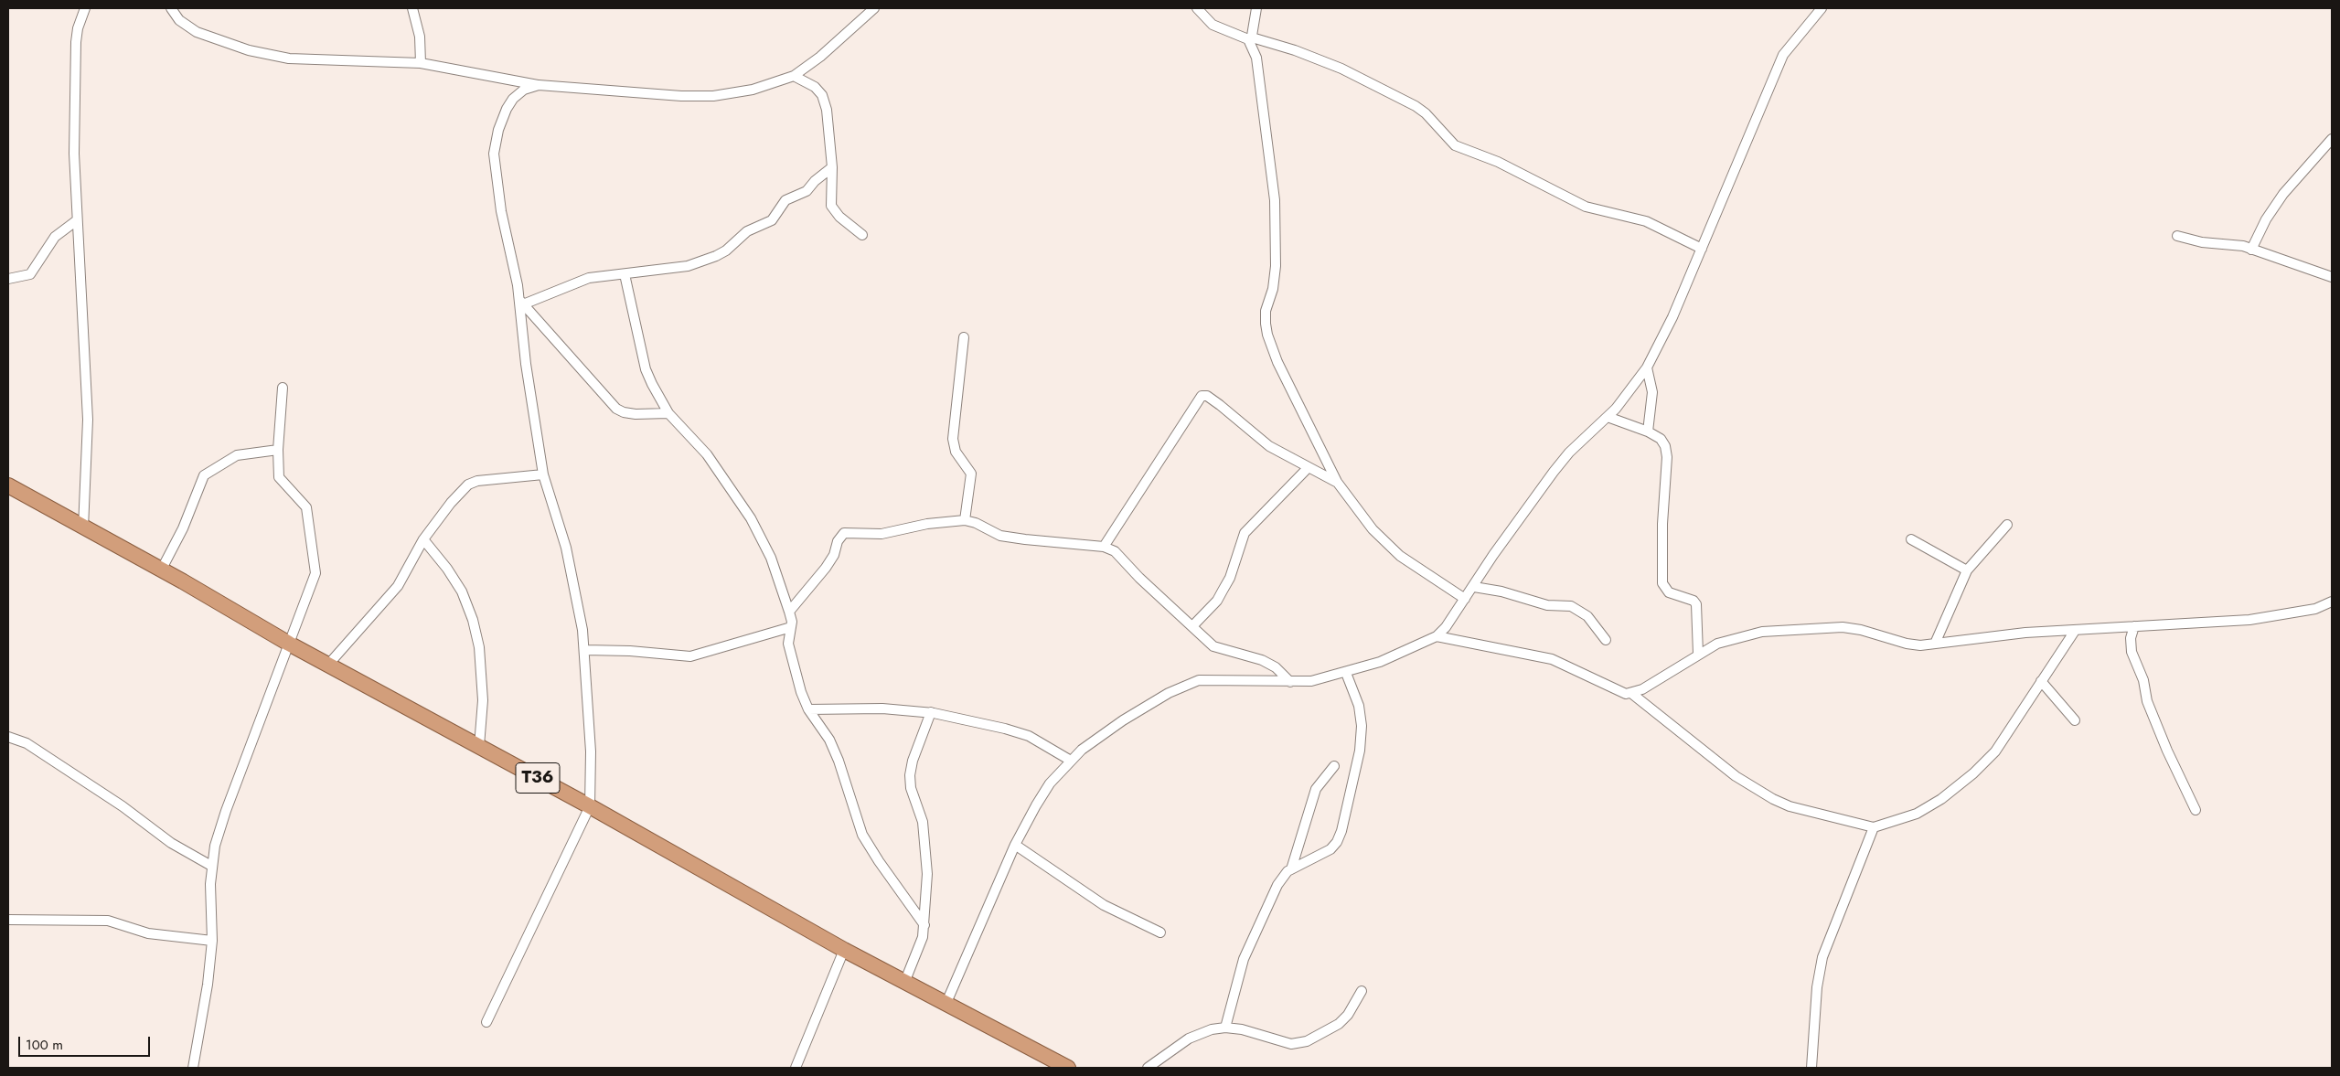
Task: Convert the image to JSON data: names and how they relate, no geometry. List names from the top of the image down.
{
  "streets": {
    "highway": ["T36"]
  },
  "scale_bar": "100 m"
}
